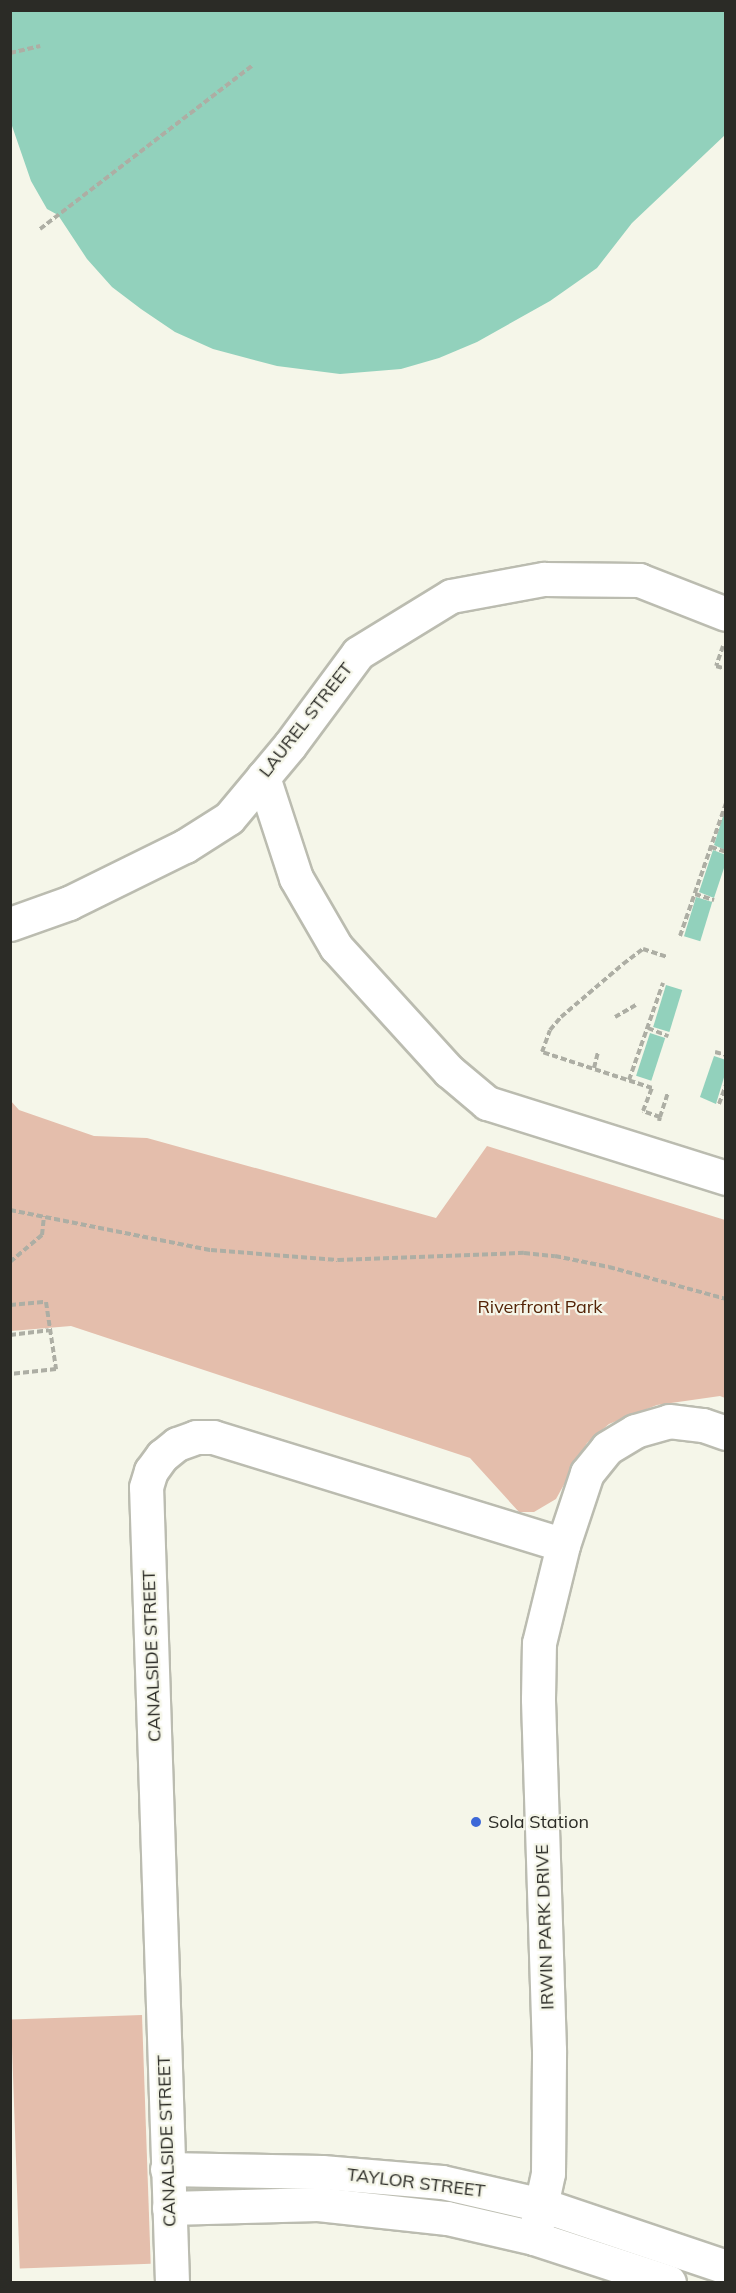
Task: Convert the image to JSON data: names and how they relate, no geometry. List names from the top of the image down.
{
  "streets": {
    "street": [
      "LAUREL STREET",
      "CANALSIDE STREET",
      "IRWIN PARK DRIVE",
      "TAYLOR STREET"
    ]
  },
  "crossings": [
    ["CANALSIDE STREET", "IRWIN PARK DRIVE"],
    ["CANALSIDE STREET", "TAYLOR STREET"],
    ["IRWIN PARK DRIVE", "TAYLOR STREET"]
  ],
  "parks": ["Riverfront Park"],
  "places": ["Sola Station"]
}
